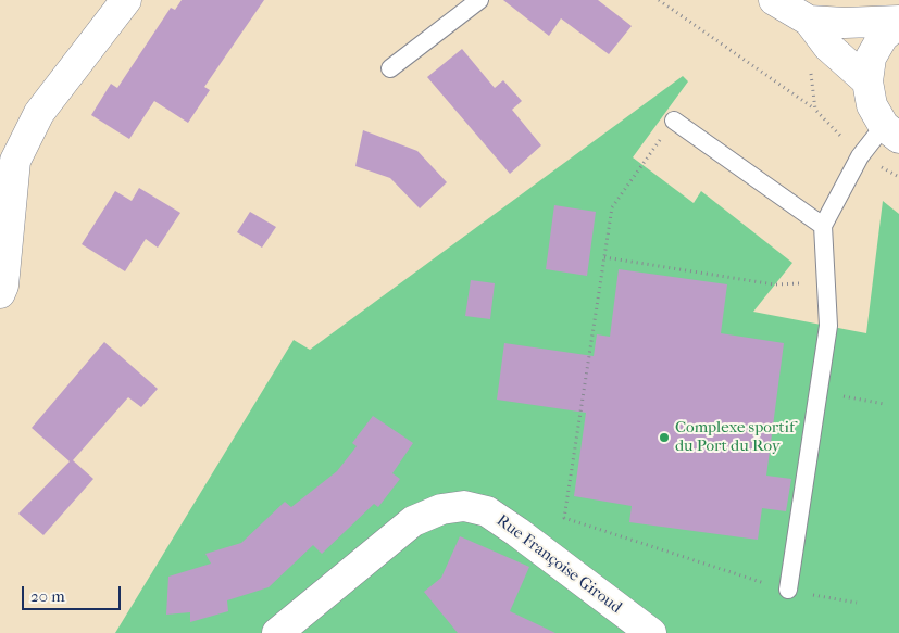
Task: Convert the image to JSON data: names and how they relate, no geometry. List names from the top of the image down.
{
  "streets": {
    "street": ["Rue Françoise Giroud"]
  },
  "places": ["Complexe sportif du Port du Roy"],
  "scale_bar": "20 m"
}
